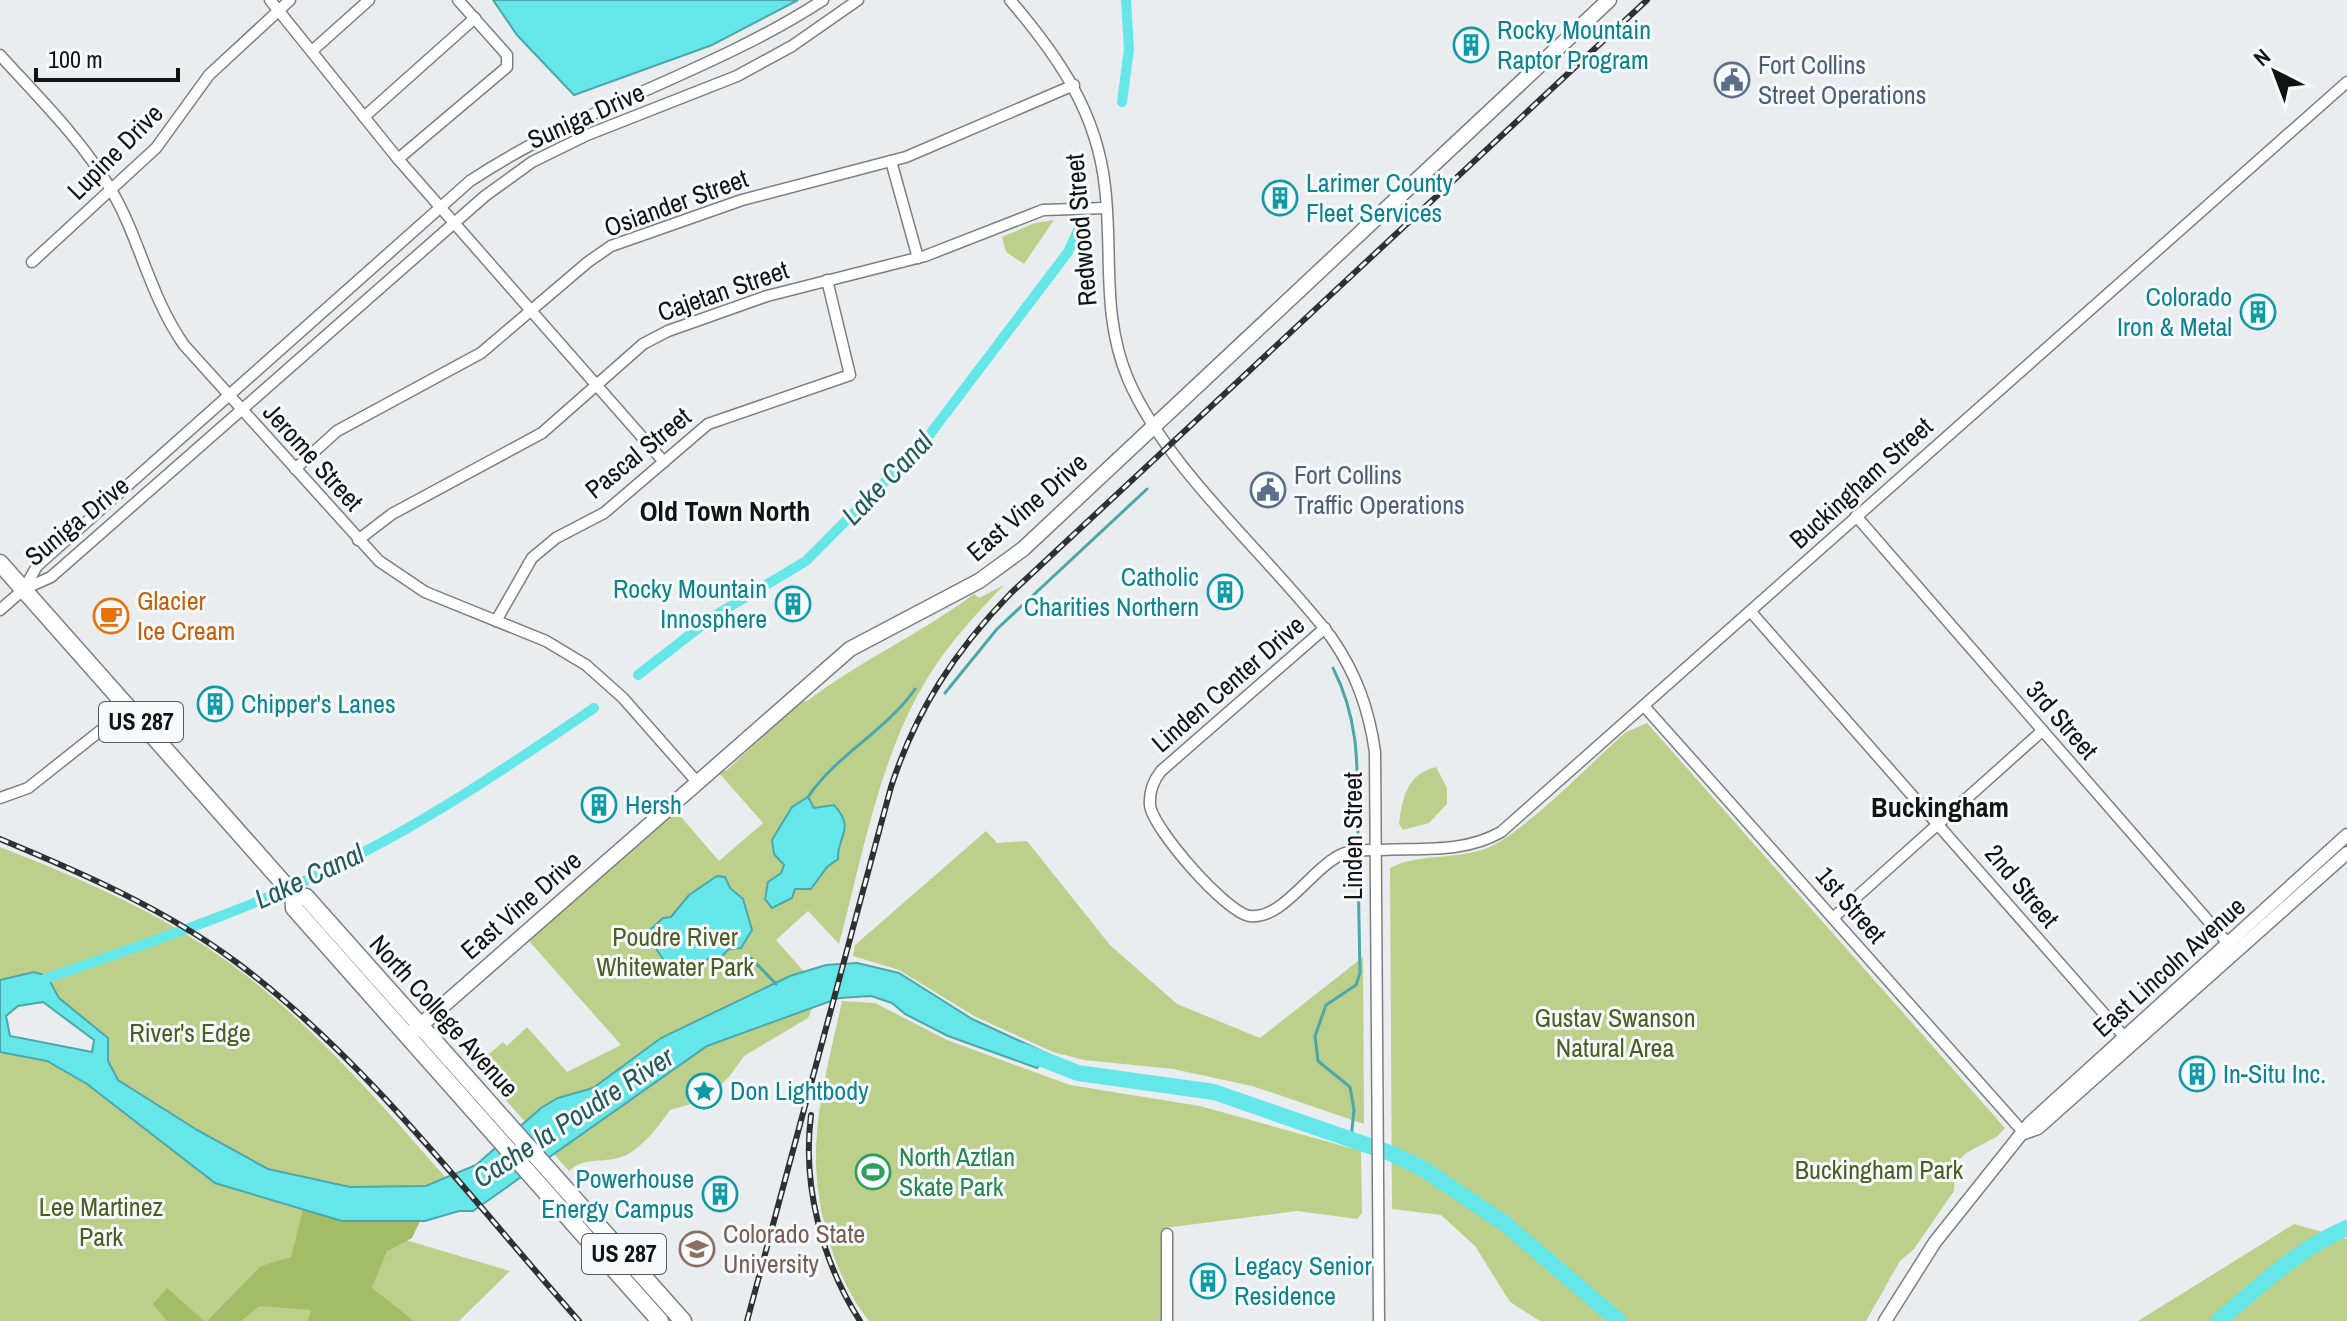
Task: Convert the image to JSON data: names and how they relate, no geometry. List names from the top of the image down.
{
  "streets": {
    "highway": ["US 287", "North College Avenue"],
    "main road": ["East Vine Drive"],
    "street": [
      "Suniga Drive",
      "Lupine Drive",
      "Osiander Street",
      "Redwood Street",
      "Cajetan Street",
      "Pascal Street",
      "Jerome Street",
      "Buckingham Street",
      "Linden Center Drive",
      "3rd Street",
      "Linden Street",
      "2nd Street",
      "1st Street",
      "East Lincoln Avenue"
    ]
  },
  "crossings": [
    ["Suniga Drive", "Jerome Street"],
    ["Suniga Drive", "North College Avenue"],
    ["Lupine Drive", "Jerome Street"],
    ["Osiander Street", "Redwood Street"],
    ["Osiander Street", "Jerome Street"],
    ["Redwood Street", "Cajetan Street"],
    ["Redwood Street", "East Vine Drive"],
    ["Redwood Street", "Linden Street"],
    ["Cajetan Street", "Pascal Street"],
    ["Cajetan Street", "Jerome Street"],
    ["Pascal Street", "Jerome Street"],
    ["Jerome Street", "East Vine Drive"],
    ["Buckingham Street", "Linden Center Drive"],
    ["Buckingham Street", "3rd Street"],
    ["Buckingham Street", "Linden Street"],
    ["Buckingham Street", "2nd Street"],
    ["Buckingham Street", "1st Street"],
    ["East Vine Drive", "Linden Street"],
    ["East Vine Drive", "North College Avenue"],
    ["Linden Center Drive", "Linden Street"],
    ["3rd Street", "East Lincoln Avenue"],
    ["2nd Street", "East Lincoln Avenue"],
    ["1st Street", "East Lincoln Avenue"]
  ],
  "districts": ["Old Town North", "Buckingham"],
  "water": ["Lake Canal", "Cache la Poudre River"],
  "parks": [
    "Poudre River Whitewater Park",
    "Gustav Swanson Natural Area",
    "River's Edge",
    "Buckingham Park",
    "Lee Martinez Park"
  ],
  "places": {
    "building": [
      "Rocky Mountain Raptor Program",
      "Larimer County Fleet Services",
      "Colorado Iron & Metal",
      "Catholic Charities Northern",
      "Rocky Mountain Innosphere",
      "Chipper's Lanes",
      "Hersh",
      "In-Situ Inc.",
      "Powerhouse Energy Campus",
      "Legacy Senior Residence"
    ],
    "public building": ["Fort Collins Street Operations", "Fort Collins Traffic Operations"],
    "cafe": ["Glacier Ice Cream"],
    "place": ["Don Lightbody"],
    "sports": ["North Aztlan Skate Park"],
    "school or university": ["Colorado State University"]
  },
  "scale_bar": "100 m",
  "north": "top left"
}
